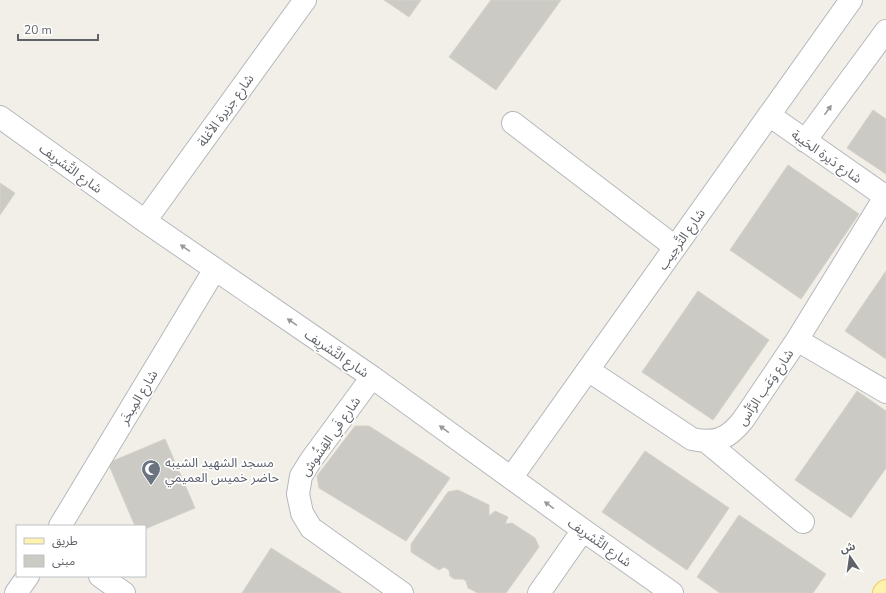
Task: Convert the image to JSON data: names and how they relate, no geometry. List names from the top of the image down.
{
  "streets": {
    "street": [
      "شارع جزيرة الأغلة",
      "شارع دَيرة الحَيبة",
      "شارع التَّشرِيف",
      "شارع التَّرحِيب",
      "شارع وَعَب الرَّأس",
      "شارع المِبخَر",
      "شارع فَي القِشُوش"
    ]
  },
  "crossings": [
    ["شارع جزيرة الأغلة", "شارع التَّشرِيف"],
    ["شارع دَيرة الحَيبة", "شارع التَّرحِيب"],
    ["شارع دَيرة الحَيبة", "شارع وَعَب الرَّأس"],
    ["شارع التَّشرِيف", "شارع التَّرحِيب"],
    ["شارع التَّشرِيف", "شارع المِبخَر"],
    ["شارع التَّشرِيف", "شارع فَي القِشُوش"]
  ],
  "one_way": ["شارع التَّشرِيف"],
  "places": {
    "mosque": ["مسجد الشهيد الشيبه حاضر خميس العميمي"]
  },
  "legend": ["طريق", "مبنى"],
  "scale_bar": "20 m",
  "north": "top"
}
